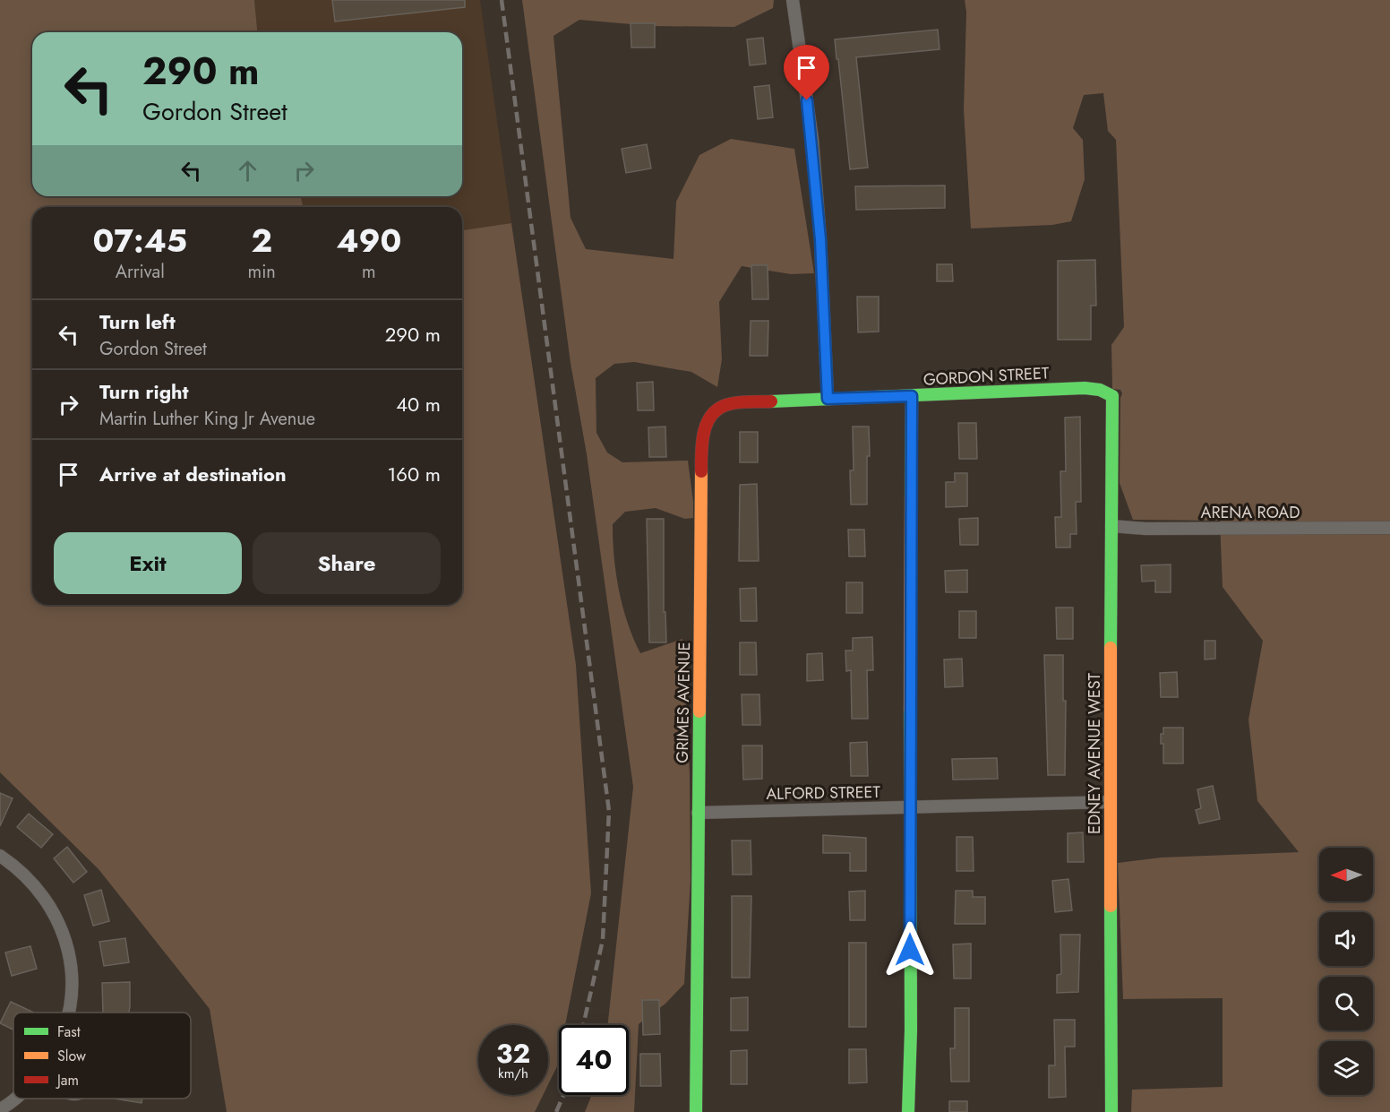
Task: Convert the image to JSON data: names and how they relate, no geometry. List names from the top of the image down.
{
  "streets": {
    "street": [
      "GORDON STREET",
      "ARENA ROAD",
      "GRIMES AVENUE",
      "EDNEY AVENUE WEST",
      "ALFORD STREET"
    ]
  },
  "crossings": [
    ["GORDON STREET", "GRIMES AVENUE"],
    ["GORDON STREET", "EDNEY AVENUE WEST"],
    ["ARENA ROAD", "EDNEY AVENUE WEST"],
    ["GRIMES AVENUE", "ALFORD STREET"],
    ["EDNEY AVENUE WEST", "ALFORD STREET"]
  ],
  "legend": ["Fast", "Slow", "Jam"],
  "north": "left",
  "page": {
    "turn": ["290 m", "Gordon Street"],
    "eta": [
      "07:45",
      "Arrival",
      "2",
      "min",
      "490",
      "m"
    ],
    "list": [
      {
        "name": "Turn left",
        "note": "Gordon Street",
        "value": "290 m"
      },
      {
        "name": "Turn right",
        "note": "Martin Luther King Jr Avenue",
        "value": "40 m"
      },
      {
        "name": "Arrive at destination",
        "value": "160 m"
      }
    ],
    "buttons": ["Exit", "Share"],
    "speed": "32 km/h",
    "limit": "40"
  }
}
